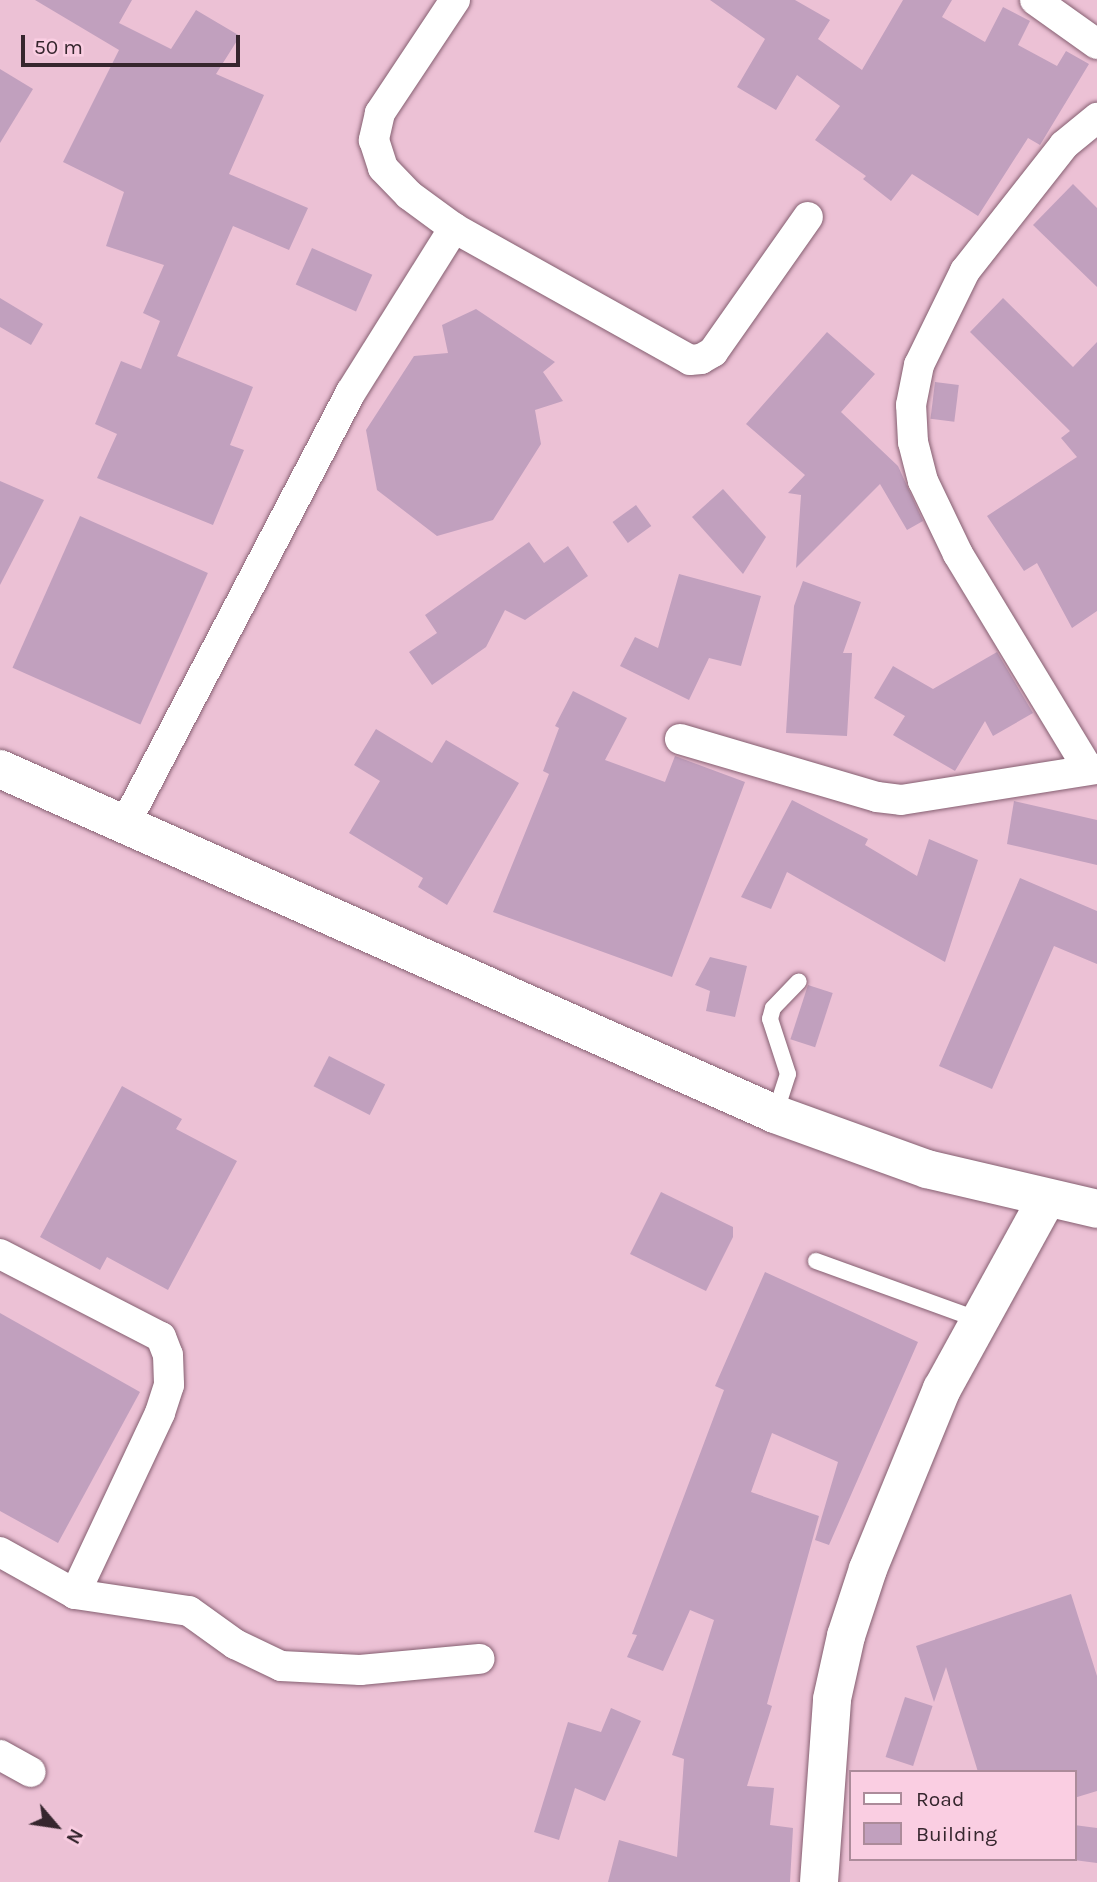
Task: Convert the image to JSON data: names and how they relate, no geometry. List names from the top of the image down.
{
  "legend": ["Road", "Building"],
  "scale_bar": "50 m",
  "north": "bottom right"
}
